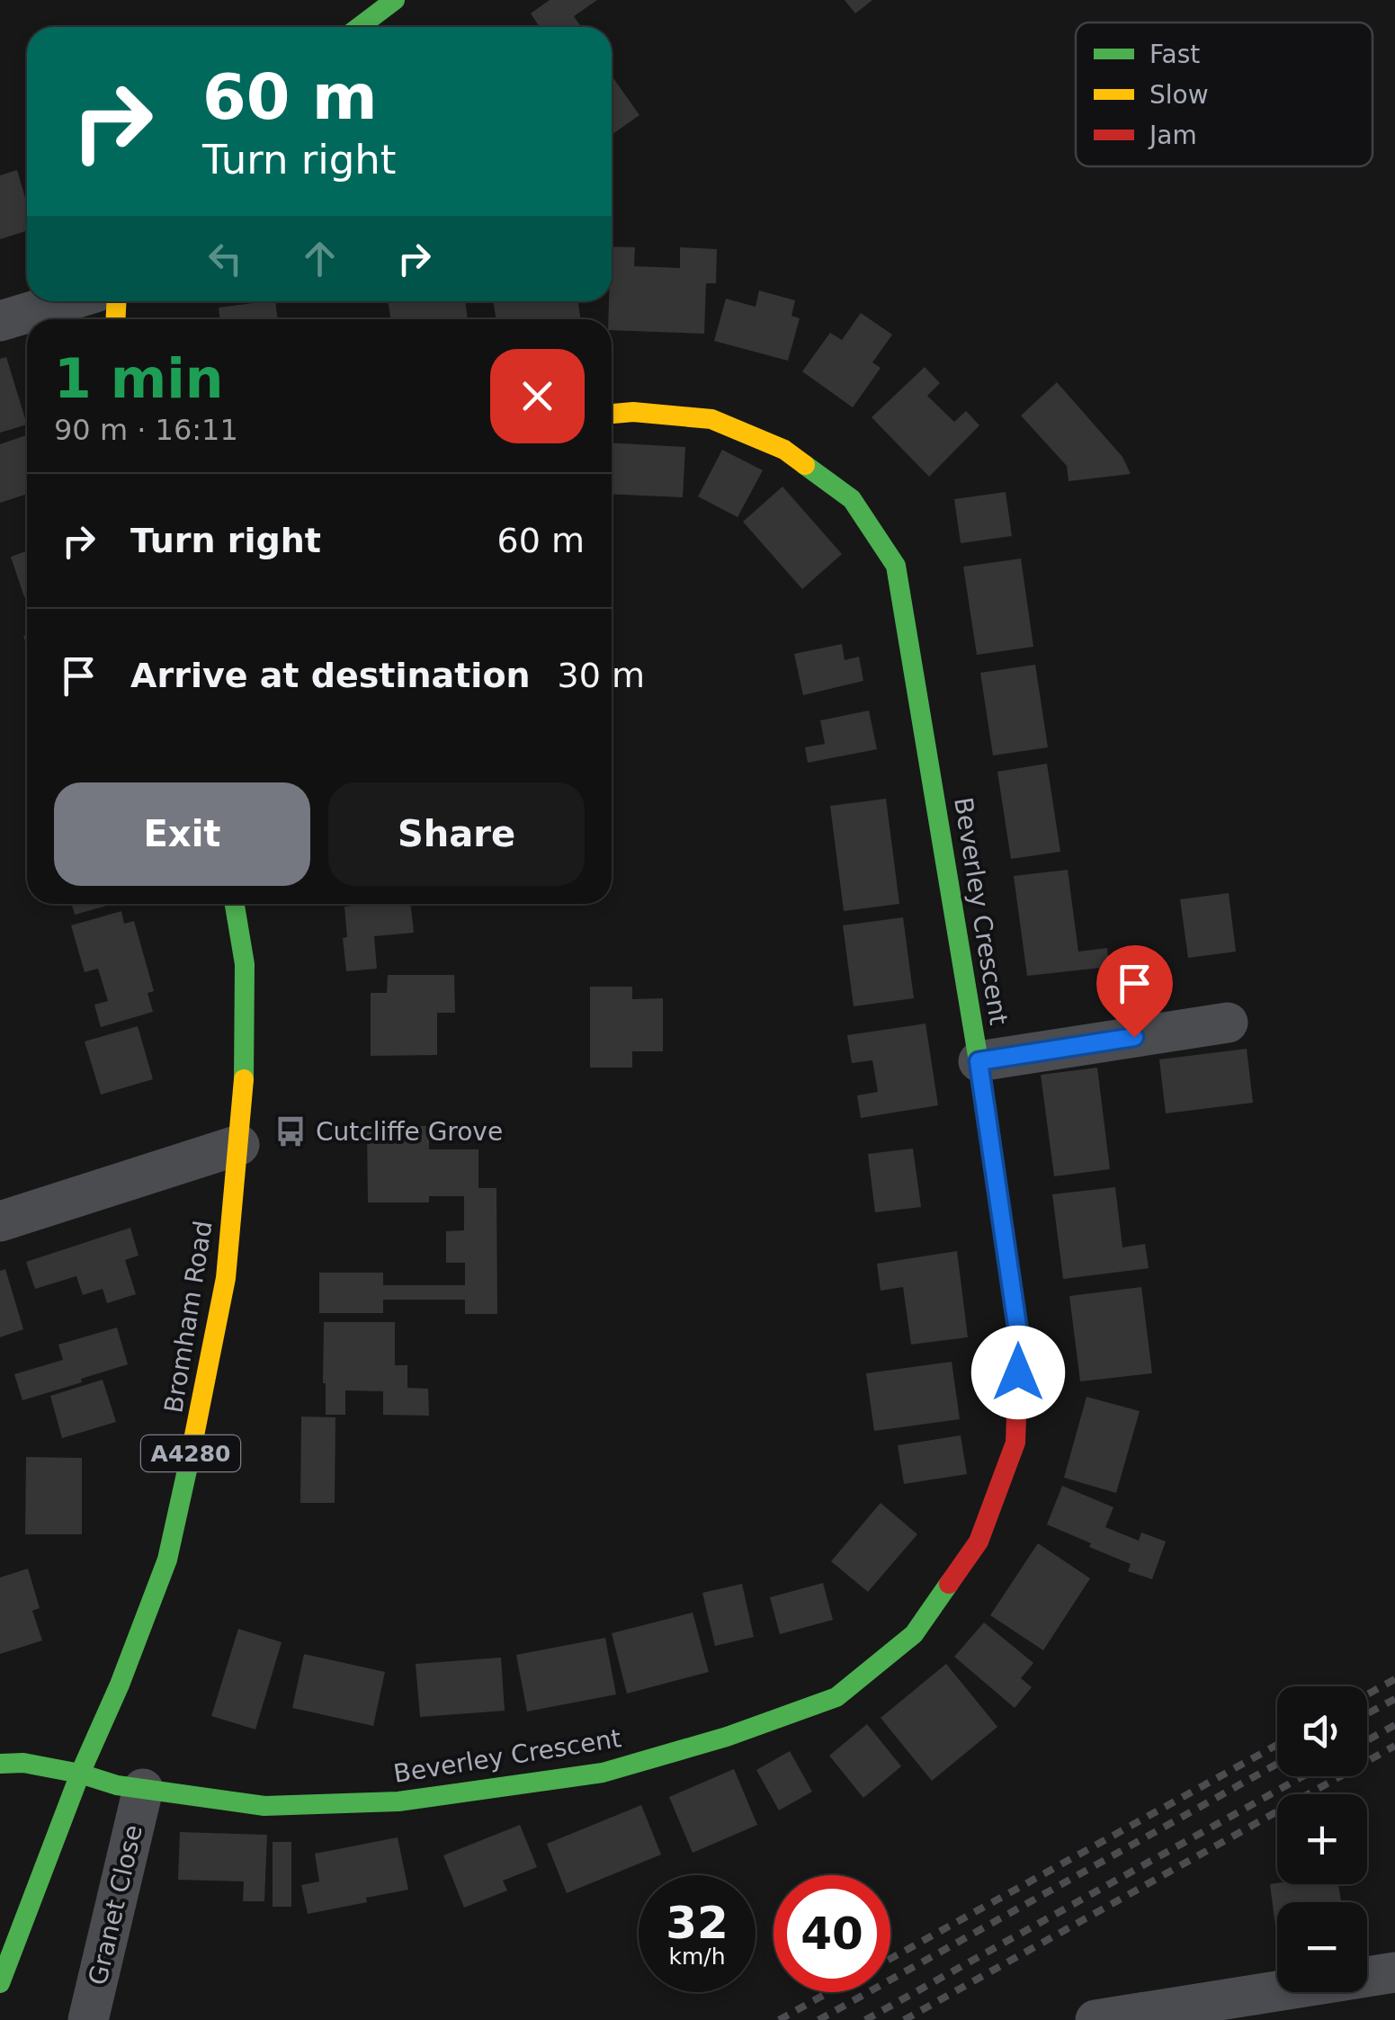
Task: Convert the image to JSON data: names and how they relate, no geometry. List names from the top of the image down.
{
  "streets": {
    "street": [
      "Beverley Crescent",
      "Bromham Road",
      "A4280",
      "Granet Close"
    ]
  },
  "crossings": [
    ["Beverley Crescent", "Bromham Road"],
    ["Beverley Crescent", "Granet Close"]
  ],
  "places": {
    "bus stop": ["Cutcliffe Grove"]
  },
  "legend": ["Fast", "Slow", "Jam"],
  "page": {
    "turn": ["60 m", "Turn right"],
    "heading": ["1 min", "90 m · 16:11"],
    "list": [
      {
        "name": "Turn right",
        "value": "60 m"
      },
      {
        "name": "Arrive at destination",
        "value": "30 m"
      }
    ],
    "buttons": ["Exit", "Share"],
    "map_buttons": ["+", "−"],
    "speed": "32 km/h",
    "limit": "40"
  }
}
